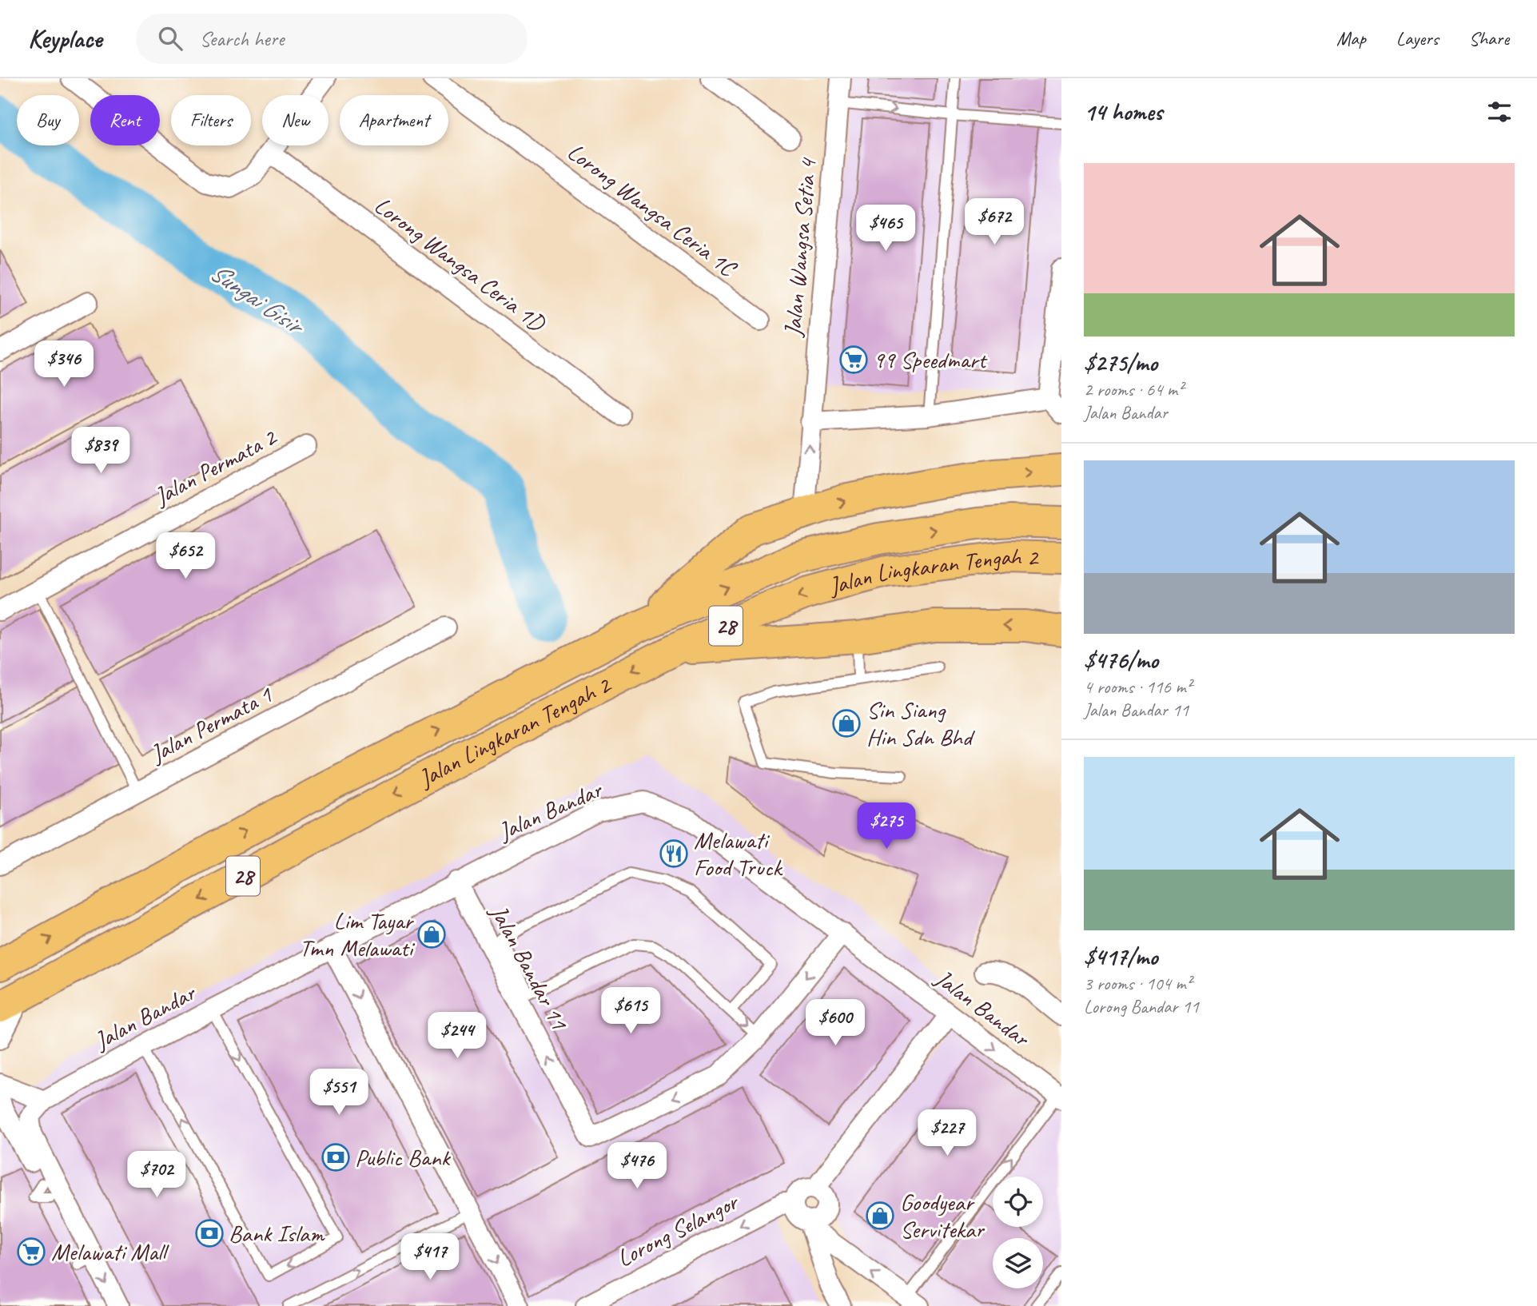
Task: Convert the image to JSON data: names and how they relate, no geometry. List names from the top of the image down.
{
  "streets": {
    "highway": ["Jalan Lingkaran Tengah 2", "28"],
    "street": [
      "Lorong Wangsa Ceria 1C",
      "Jalan Wangsa Setia 4",
      "Lorong Wangsa Ceria 1D",
      "Jalan Permata 2",
      "Jalan Permata 1",
      "Jalan Bandar",
      "Jalan Bandar 11",
      "Lorong Selangor"
    ]
  },
  "crossings": [
    ["Jalan Bandar", "Jalan Bandar 11"],
    ["Jalan Bandar", "Lorong Selangor"]
  ],
  "one_way": ["Lorong Selangor"],
  "water": ["Sungai Gisir"],
  "places": {
    "supermarket": ["99 Speedmart", "Melawati Mall"],
    "shop": ["Sin Siang Hin Sdn Bhd", "Lim Tayar Tmn Melawati", "Goodyear Servitekar"],
    "restaurant": ["Melawati Food Truck"],
    "bank": ["Public Bank", "Bank Islam"]
  },
  "page": {
    "header": "Keyplace",
    "search": "Search here",
    "nav": ["Map", "Layers", "Share"],
    "heading": "14 homes",
    "chip": [
      "Buy",
      "Rent",
      "Filters",
      "New",
      "Apartment"
    ],
    "list": [
      {
        "name": "$275/mo",
        "note": "2 rooms · 64 m² · Jalan Bandar"
      },
      {
        "name": "$476/mo",
        "note": "4 rooms · 116 m² · Jalan Bandar 11"
      },
      {
        "name": "$417/mo",
        "note": "3 rooms · 104 m² · Lorong Bandar 11"
      }
    ],
    "price": [
      "$672",
      "$465",
      "$346",
      "$839",
      "$652",
      "$275",
      "$615",
      "$600",
      "$244",
      "$551",
      "$227",
      "$476",
      "$702",
      "$417"
    ]
  }
}
